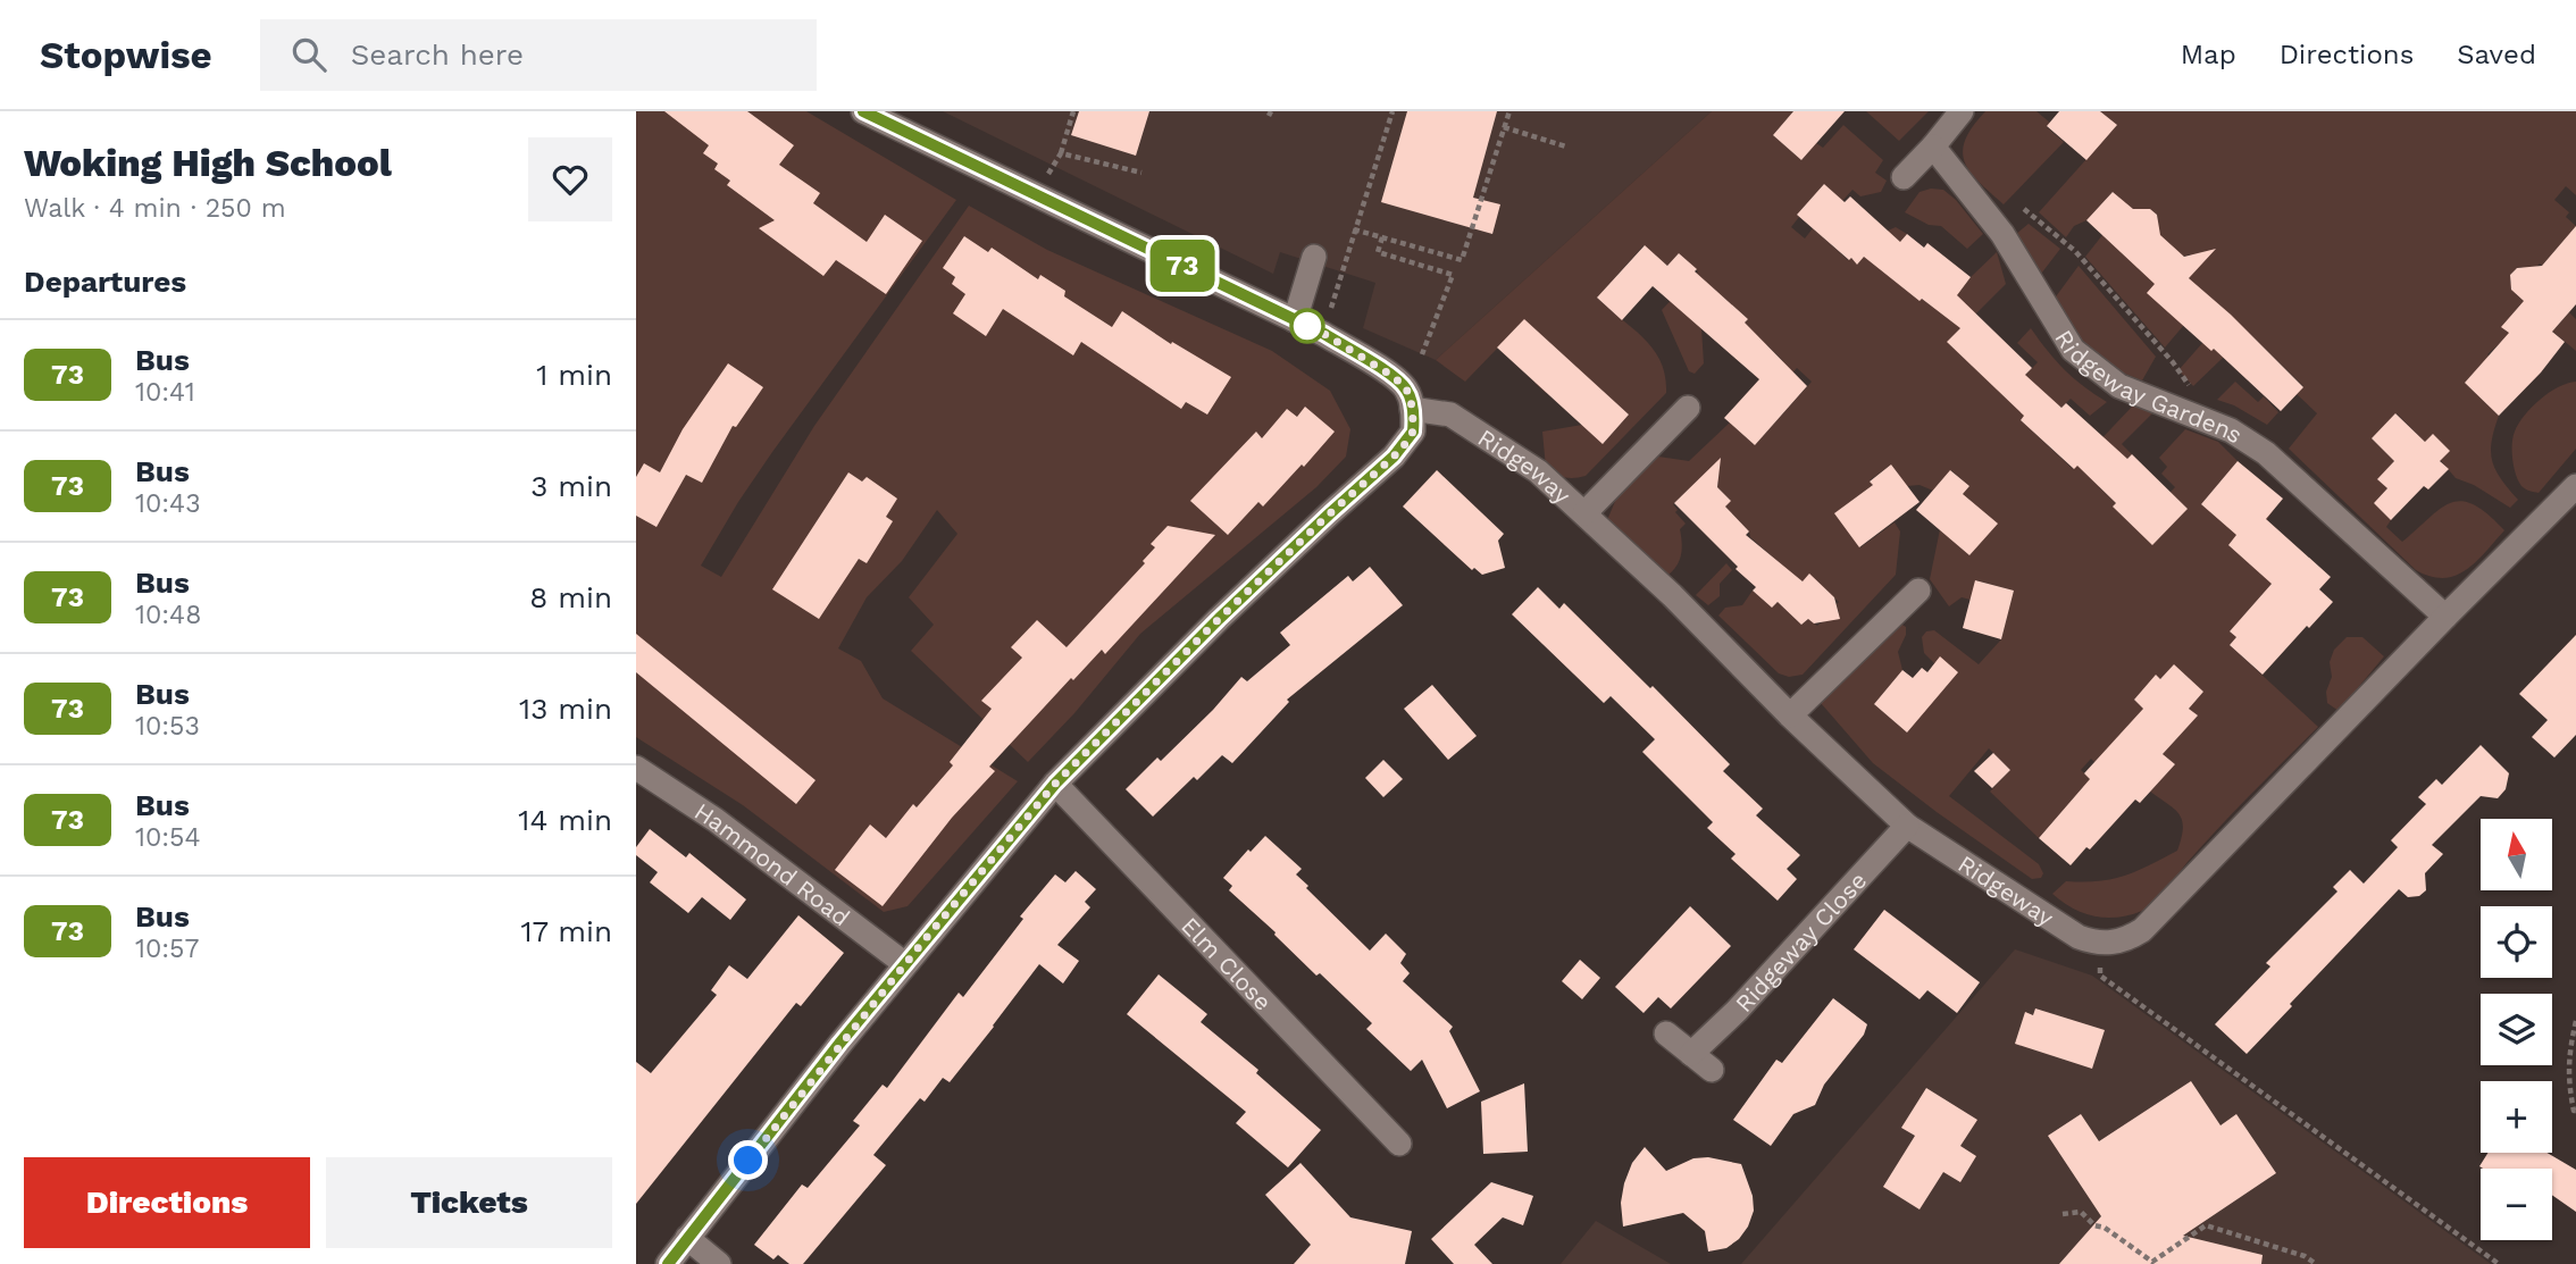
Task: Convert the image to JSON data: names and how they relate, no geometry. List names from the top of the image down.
{
  "streets": {
    "street": [
      "Ridgeway Gardens",
      "Ridgeway",
      "Hammond Road",
      "Ridgeway Close",
      "Elm Close"
    ]
  },
  "crossings": [
    ["Ridgeway", "Ridgeway Close"]
  ],
  "lines": ["bus line 73"],
  "north": "top",
  "page": {
    "header": "Stopwise",
    "search": "Search here",
    "nav": ["Map", "Directions", "Saved"],
    "heading": [
      ["Woking High School", "Walk · 4 min · 250 m"],
      "Departures"
    ],
    "on_map": "73",
    "list": [
      {
        "mark": "73",
        "name": "Bus",
        "note": "10:41",
        "value": "1 min"
      },
      {
        "mark": "73",
        "name": "Bus",
        "note": "10:43",
        "value": "3 min"
      },
      {
        "mark": "73",
        "name": "Bus",
        "note": "10:48",
        "value": "8 min"
      },
      {
        "mark": "73",
        "name": "Bus",
        "note": "10:53",
        "value": "13 min"
      },
      {
        "mark": "73",
        "name": "Bus",
        "note": "10:54",
        "value": "14 min"
      },
      {
        "mark": "73",
        "name": "Bus",
        "note": "10:57",
        "value": "17 min"
      }
    ],
    "map_buttons": ["+", "−"],
    "buttons": ["Directions", "Tickets"]
  }
}
